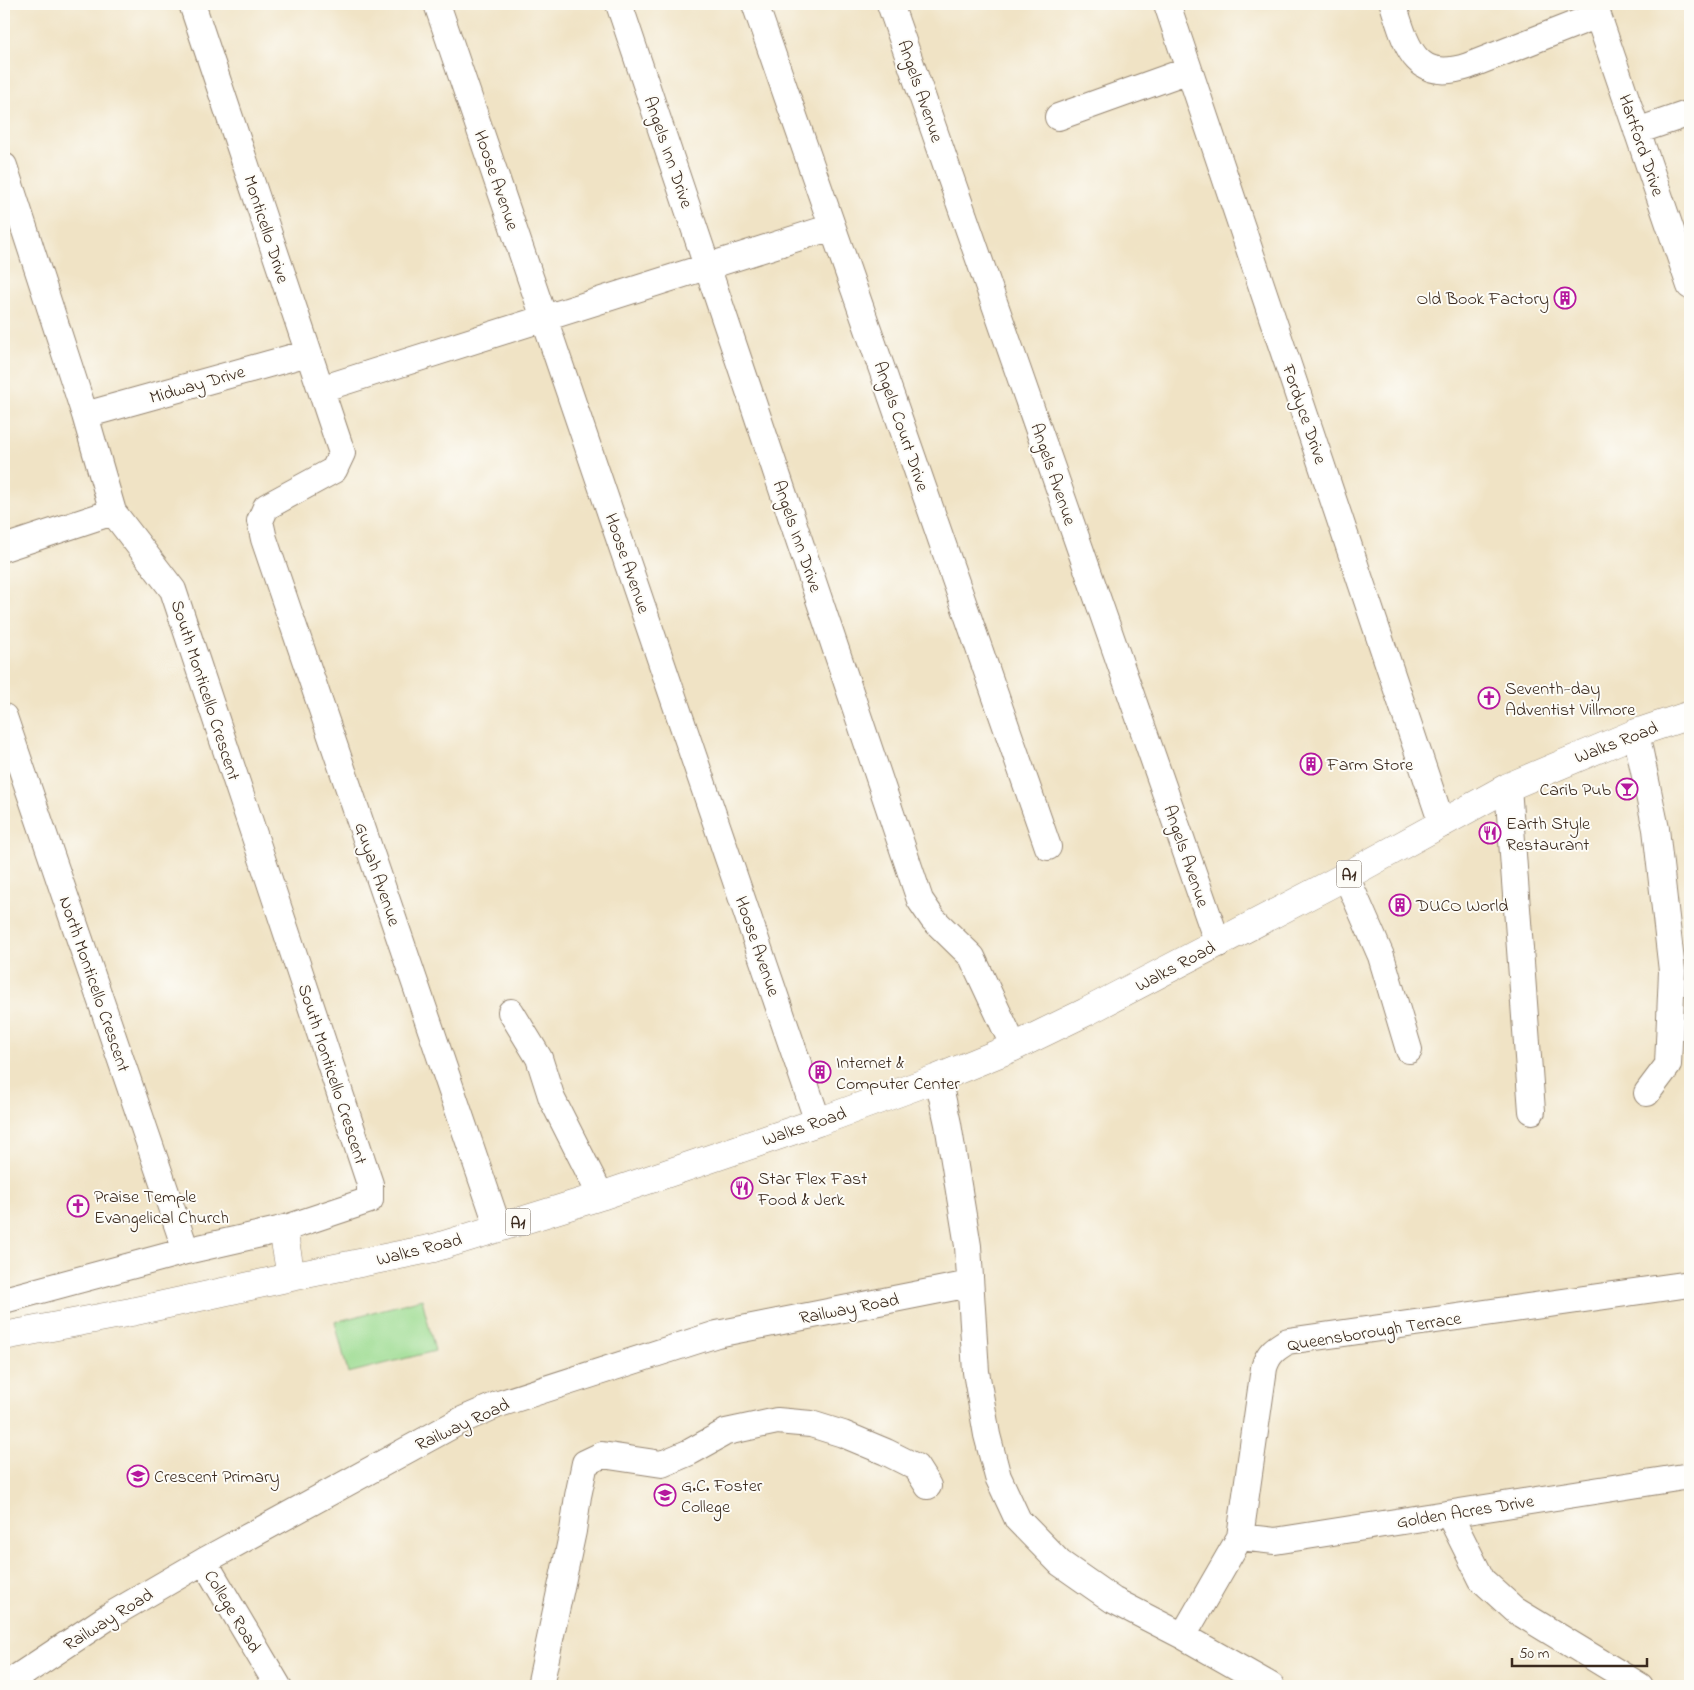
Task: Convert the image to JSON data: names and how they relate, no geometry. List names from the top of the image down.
{
  "streets": {
    "main road": ["Walks Road", "A1"],
    "street": [
      "Angels Avenue",
      "Hartford Drive",
      "Angels Inn Drive",
      "Hoose Avenue",
      "Monticello Drive",
      "Midway Drive",
      "Fordyce Drive",
      "Angels Court Drive",
      "South Monticello Crescent",
      "Guyah Avenue",
      "North Monticello Crescent",
      "Railway Road",
      "Queensborough Terrace",
      "Golden Acres Drive",
      "College Road"
    ]
  },
  "crossings": [
    ["Angels Avenue", "Walks Road"],
    ["Angels Inn Drive", "Walks Road"],
    ["Hoose Avenue", "Walks Road"],
    ["Monticello Drive", "Midway Drive"],
    ["Monticello Drive", "Guyah Avenue"],
    ["Midway Drive", "South Monticello Crescent"],
    ["Fordyce Drive", "Walks Road"],
    ["Walks Road", "Guyah Avenue"],
    ["Railway Road", "College Road"],
    ["Queensborough Terrace", "Golden Acres Drive"]
  ],
  "places": {
    "building": [
      "Old Book Factory",
      "Farm Store",
      "DUCO World",
      "Internet & Computer Center"
    ],
    "church": ["Seventh-day Adventist Villmore", "Praise Temple Evangelical Church"],
    "bar": ["Carib Pub"],
    "restaurant": ["Earth Style Restaurant", "Star Flex Fast Food & Jerk"],
    "school or university": ["Crescent Primary", "G.C. Foster College"]
  },
  "scale_bar": "50 m"
}
